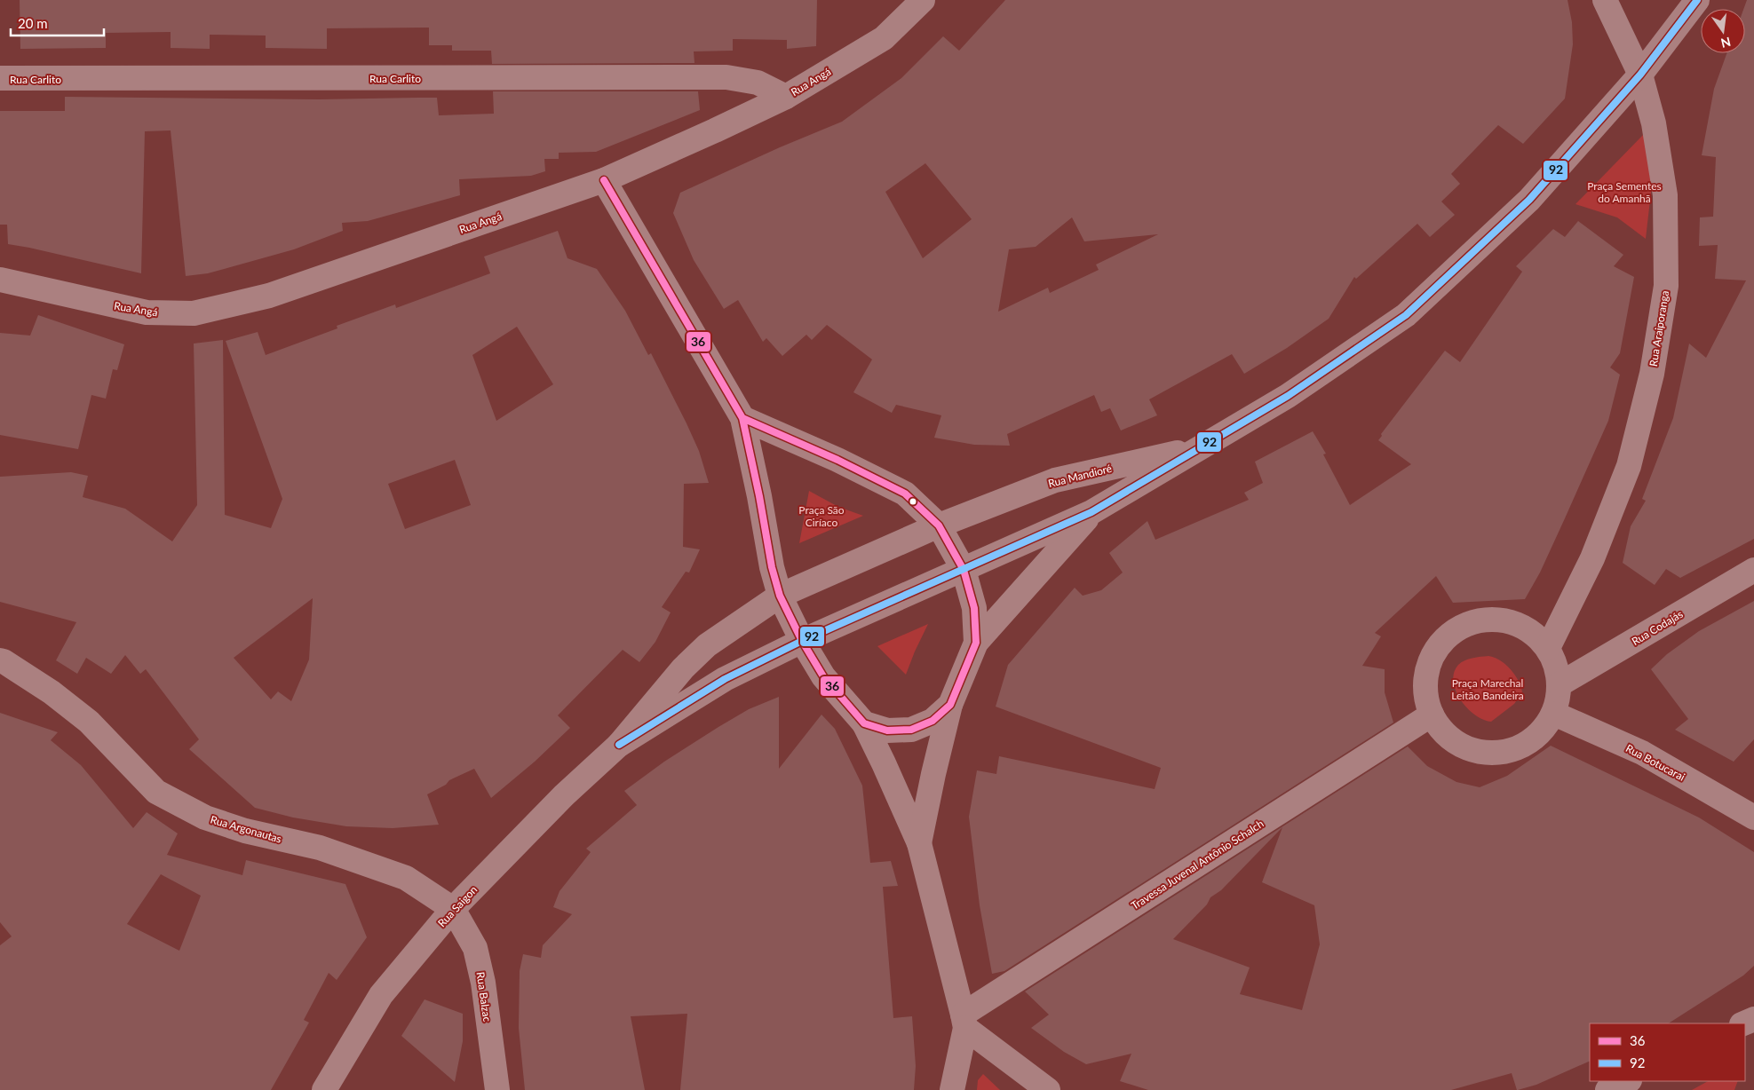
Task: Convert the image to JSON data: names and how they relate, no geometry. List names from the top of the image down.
{
  "streets": {
    "street": [
      "Rua Carlito",
      "Rua Angá",
      "Rua Araiporanga",
      "Rua Mandioré",
      "Rua Codajás",
      "Rua Botucarai",
      "Rua Argonautas",
      "Travessa Juvenal Antônio Schalch",
      "Rua Saigon",
      "Rua Balzac"
    ]
  },
  "crossings": [
    ["Rua Carlito", "Rua Angá"],
    ["Rua Araiporanga", "Rua Mandioré"],
    ["Rua Araiporanga", "Rua Codajás"],
    ["Rua Araiporanga", "Rua Botucarai"],
    ["Rua Araiporanga", "Travessa Juvenal Antônio Schalch"],
    ["Rua Codajás", "Rua Botucarai"],
    ["Rua Codajás", "Travessa Juvenal Antônio Schalch"],
    ["Rua Botucarai", "Travessa Juvenal Antônio Schalch"],
    ["Rua Argonautas", "Rua Saigon"],
    ["Rua Argonautas", "Rua Balzac"],
    ["Rua Saigon", "Rua Balzac"]
  ],
  "parks": ["Praça Sementes do Amanhã", "Praça São Ciríaco", "Praça Marechal Leitão Bandeira"],
  "lines": ["transit line 92", "transit line 36"],
  "legend": ["36", "92"],
  "scale_bar": "20 m",
  "north": "bottom"
}
